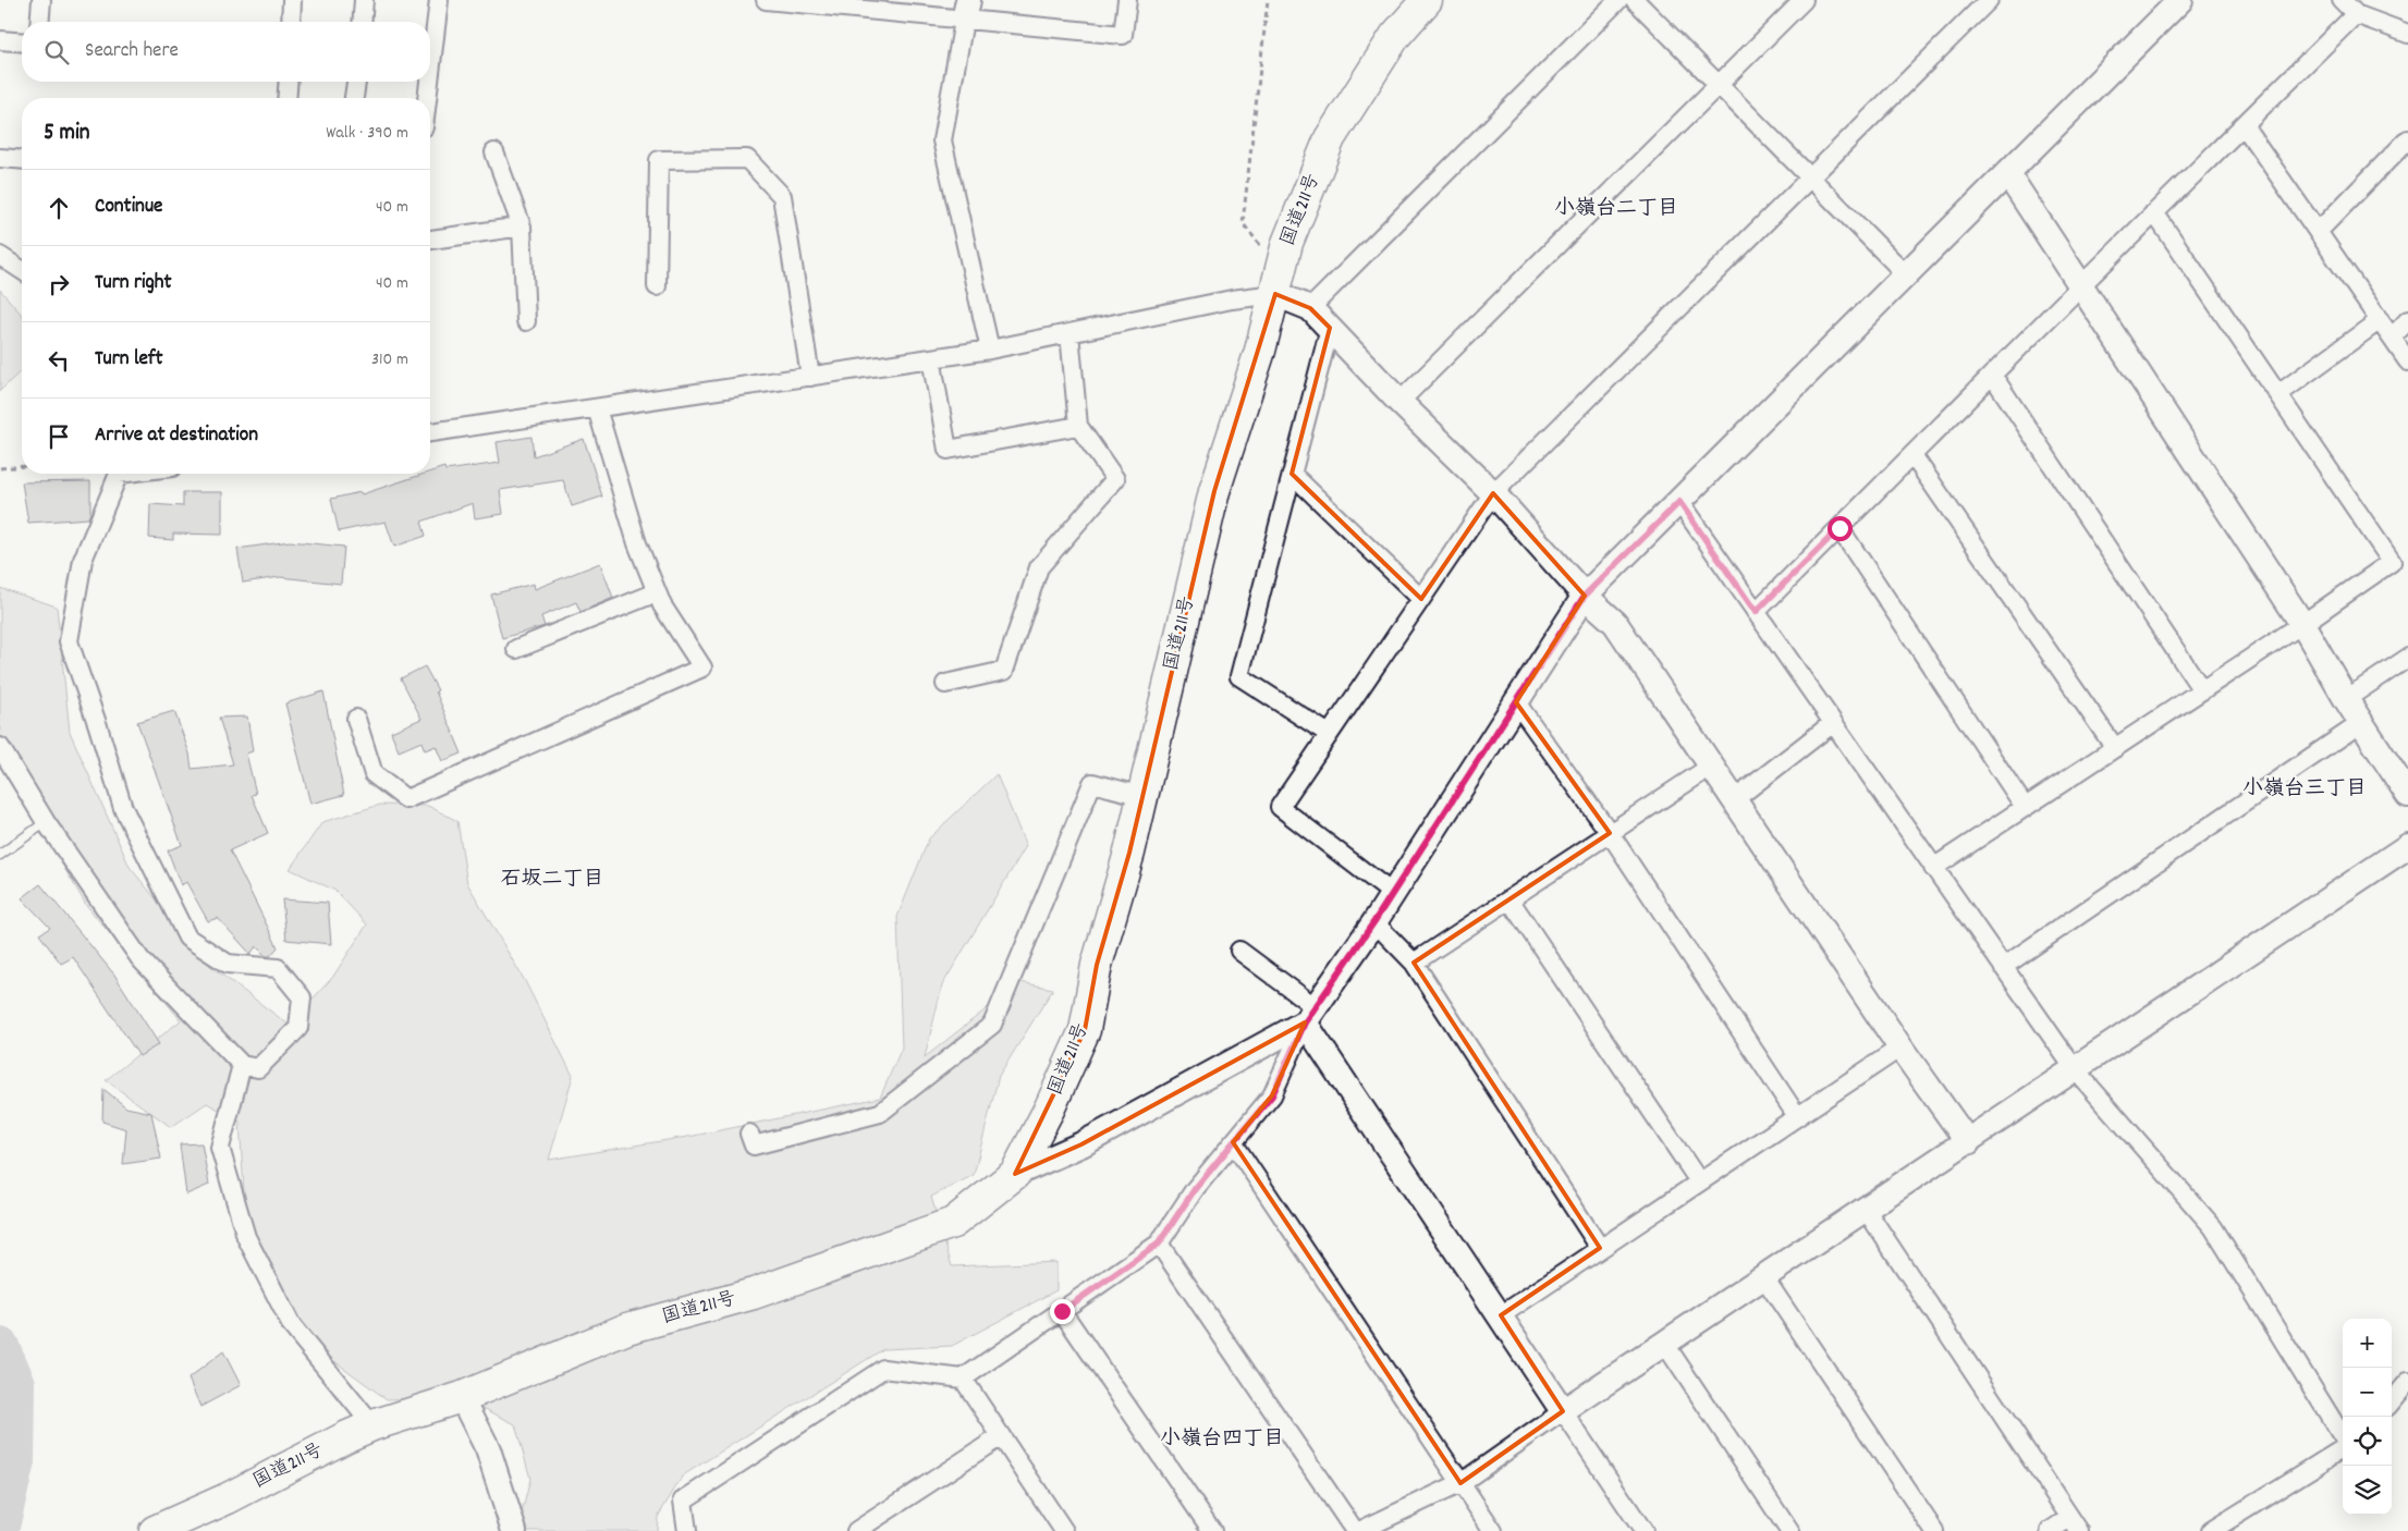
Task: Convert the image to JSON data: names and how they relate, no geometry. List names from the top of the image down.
{
  "streets": {
    "highway": ["国道211号"]
  },
  "districts": [
    "小嶺台二丁目",
    "小嶺台三丁目",
    "石坂二丁目",
    "小嶺台四丁目"
  ],
  "page": {
    "search": "Search here",
    "heading": ["5 min", "Walk · 390 m"],
    "list": [
      ["Continue", "40 m"],
      ["Turn right", "40 m"],
      ["Turn left", "310 m"],
      "Arrive at destination"
    ],
    "map_buttons": ["+", "−"]
  }
}
